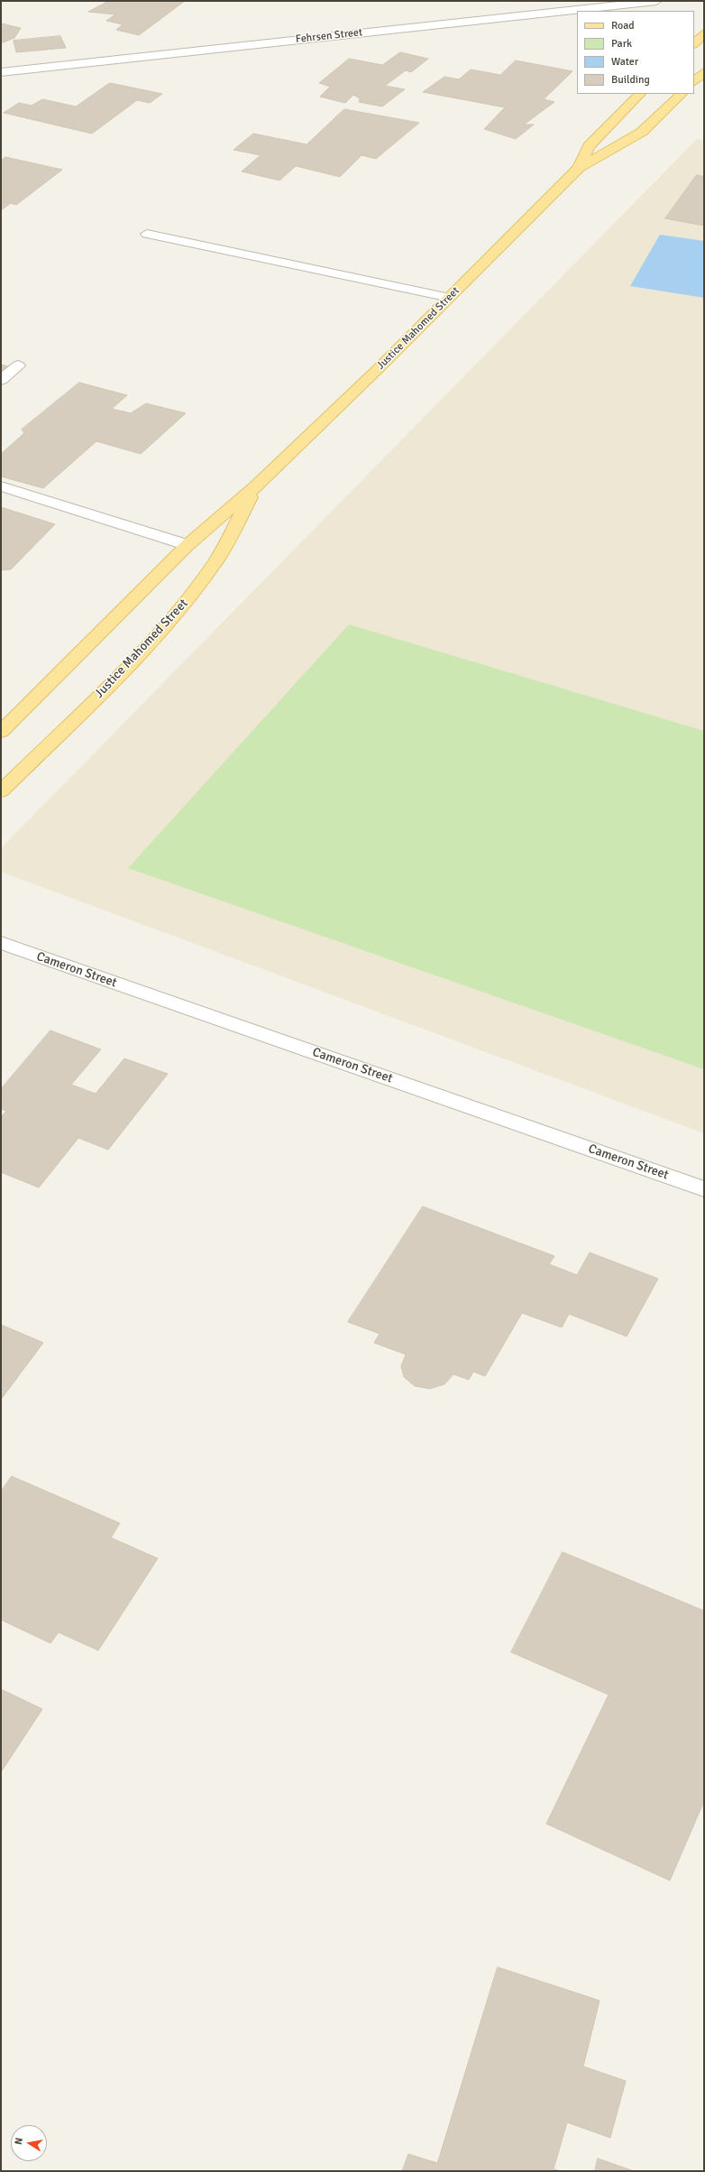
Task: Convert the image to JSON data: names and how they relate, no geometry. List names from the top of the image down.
{
  "streets": {
    "main road": ["Justice Mahomed Street"],
    "street": ["Fehrsen Street", "Cameron Street"]
  },
  "legend": [
    "Road",
    "Park",
    "Water",
    "Building"
  ],
  "north": "left"
}
